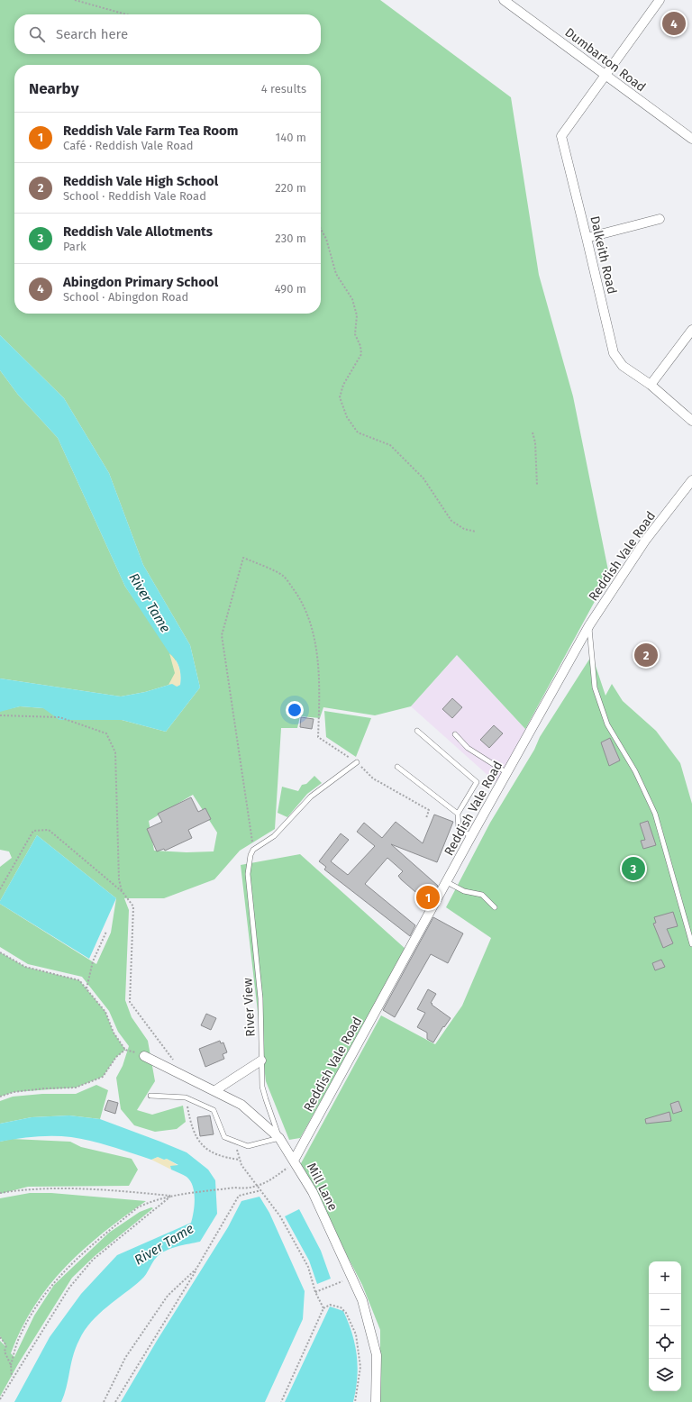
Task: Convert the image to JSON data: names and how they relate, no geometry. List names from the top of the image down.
{
  "streets": {
    "street": [
      "Dumbarton Road",
      "Dalkeith Road",
      "Reddish Vale Road",
      "Mill Lane"
    ],
    "lane": ["River View"]
  },
  "crossings": [
    ["Dumbarton Road", "Dalkeith Road"],
    ["Reddish Vale Road", "Mill Lane"],
    ["River View", "Mill Lane"]
  ],
  "water": ["River Tame"],
  "page": {
    "pins": [
      "4",
      "2",
      "3",
      "1"
    ],
    "search": "Search here",
    "heading": ["Nearby", "4 results"],
    "list": [
      {
        "mark": "1",
        "name": "Reddish Vale Farm Tea Room",
        "note": "Café · Reddish Vale Road",
        "value": "140 m"
      },
      {
        "mark": "2",
        "name": "Reddish Vale High School",
        "note": "School · Reddish Vale Road",
        "value": "220 m"
      },
      {
        "mark": "3",
        "name": "Reddish Vale Allotments",
        "note": "Park",
        "value": "230 m"
      },
      {
        "mark": "4",
        "name": "Abingdon Primary School",
        "note": "School · Abingdon Road",
        "value": "490 m"
      }
    ],
    "map_buttons": ["+", "−"]
  }
}
